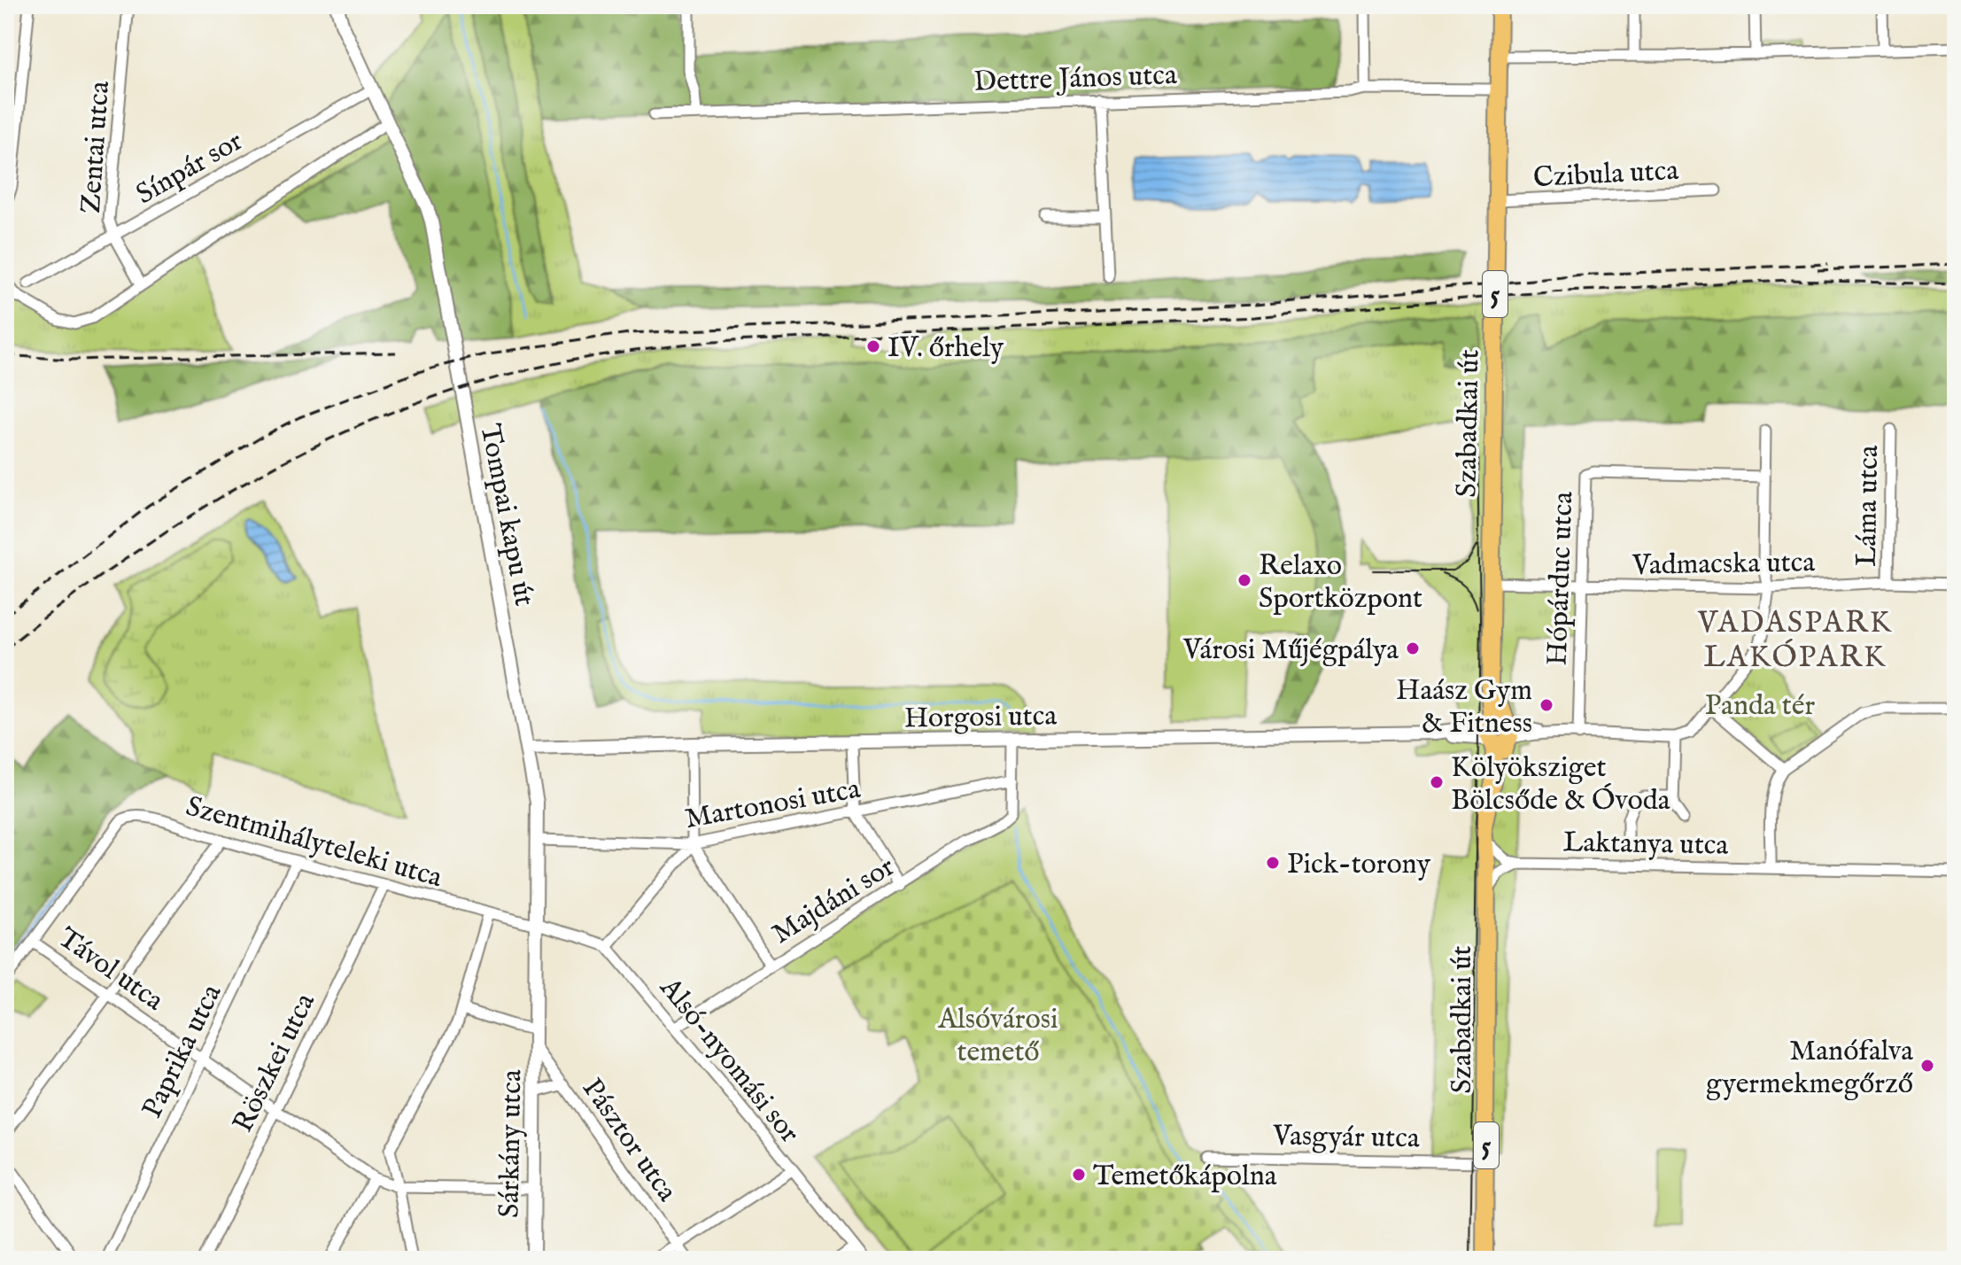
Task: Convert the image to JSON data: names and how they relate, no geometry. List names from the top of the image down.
{
  "streets": {
    "main road": ["5", "Szabadkai út"],
    "street": [
      "Dettre János utca",
      "Zentai utca",
      "Sínpár sor",
      "Czibula utca",
      "Láma utca",
      "Tompai kapu út",
      "Vadmacska utca",
      "Hópárduc utca",
      "Horgosi utca",
      "Martonosi utca",
      "Szentmihályteleki utca",
      "Laktanya utca",
      "Majdáni sor",
      "Távol utca",
      "Paprika utca",
      "Alsó-nyomási sor",
      "Röszkei utca",
      "Vasgyár utca",
      "Pásztor utca",
      "Sárkány utca"
    ]
  },
  "crossings": [
    ["Dettre János utca", "Szabadkai út"],
    ["Zentai utca", "Sínpár sor"],
    ["Sínpár sor", "Tompai kapu út"],
    ["Czibula utca", "Szabadkai út"],
    ["Szabadkai út", "Vadmacska utca"],
    ["Szabadkai út", "Horgosi utca"],
    ["Szabadkai út", "Vasgyár utca"],
    ["Láma utca", "Vadmacska utca"],
    ["Tompai kapu út", "Horgosi utca"],
    ["Tompai kapu út", "Martonosi utca"],
    ["Tompai kapu út", "Szentmihályteleki utca"],
    ["Tompai kapu út", "Sárkány utca"],
    ["Vadmacska utca", "Hópárduc utca"],
    ["Martonosi utca", "Majdáni sor"],
    ["Szentmihályteleki utca", "Távol utca"],
    ["Szentmihályteleki utca", "Paprika utca"],
    ["Szentmihályteleki utca", "Röszkei utca"],
    ["Szentmihályteleki utca", "Sárkány utca"],
    ["Majdáni sor", "Alsó-nyomási sor"],
    ["Távol utca", "Paprika utca"],
    ["Távol utca", "Röszkei utca"],
    ["Távol utca", "Sárkány utca"],
    ["Pásztor utca", "Sárkány utca"]
  ],
  "districts": ["VADASPARK LAKÓPARK"],
  "parks": ["Panda tér", "Alsóvárosi temető"],
  "places": [
    "IV. őrhely",
    "Relaxo Sportközpont",
    "Városi Műjégpálya",
    "Haász Gym & Fitness",
    "Kölyöksziget Bölcsőde & Óvoda",
    "Pick-torony",
    "Manófalva gyermekmegőrző",
    "Temetőkápolna"
  ]
}
